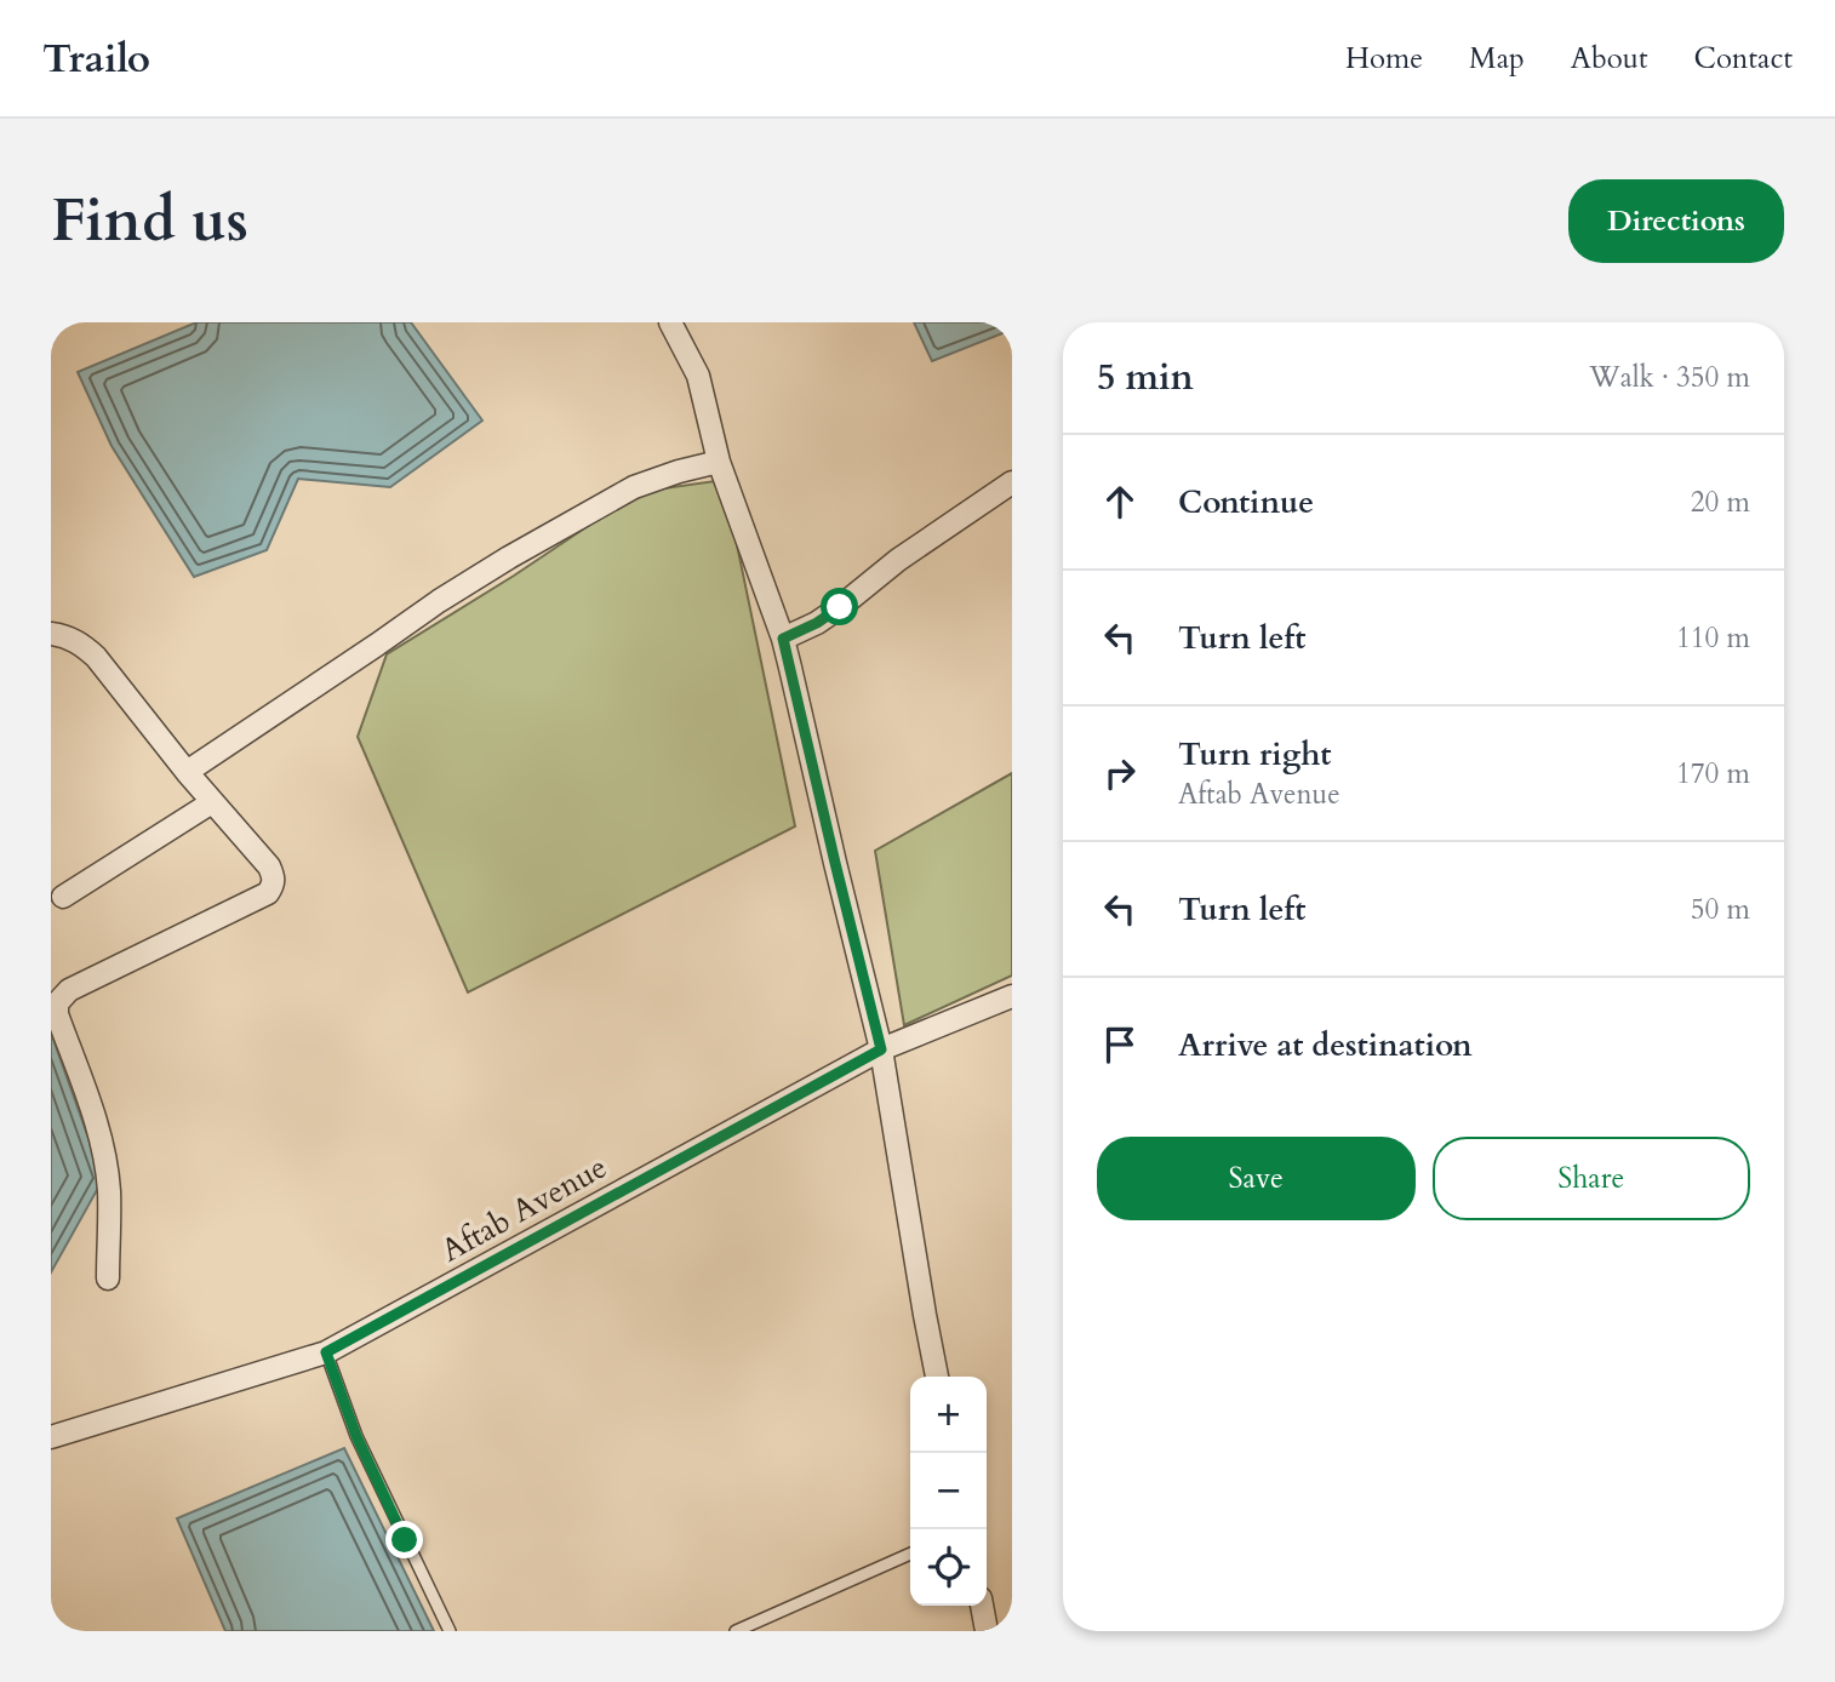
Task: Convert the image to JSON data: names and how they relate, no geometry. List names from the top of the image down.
{
  "streets": {
    "street": ["Aftab Avenue"]
  },
  "page": {
    "header": "Trailo",
    "nav": [
      "Home",
      "Map",
      "About",
      "Contact"
    ],
    "buttons": [
      "Directions",
      ["Save", "Share"]
    ],
    "title": "Find us",
    "heading": ["5 min", "Walk · 350 m"],
    "list": [
      ["Continue", "20 m"],
      ["Turn left", "110 m"],
      ["Turn right", "Aftab Avenue", "170 m"],
      ["Turn left", "50 m"],
      "Arrive at destination"
    ],
    "map_buttons": ["+", "−"]
  }
}
